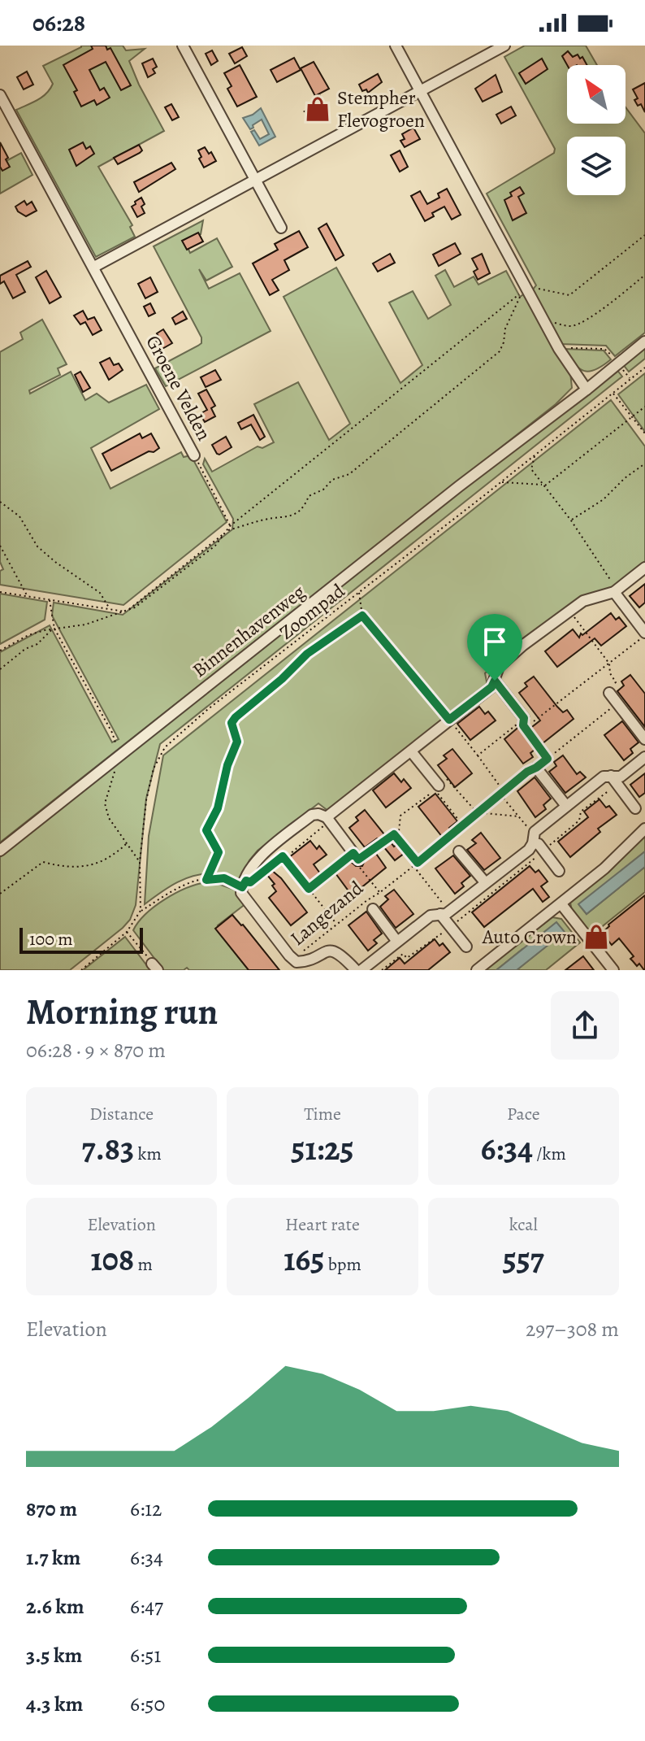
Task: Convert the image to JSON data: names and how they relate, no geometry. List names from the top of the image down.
{
  "streets": {
    "street": ["Groene Velden", "Binnenhavenweg", "Langezand"],
    "path": ["Zoompad"]
  },
  "places": {
    "shop": ["Stempher Flevogroen", "Auto Crown"]
  },
  "scale_bar": "100 m",
  "north": "top left",
  "page": {
    "status": "06:28",
    "scale": "100 m",
    "heading": ["Morning run", "06:28 · 9 × 870 m"],
    "stats": [
      ["Distance", "7.83 km"],
      ["Time", "51:25"],
      ["Pace", "6:34 /km"],
      ["Elevation", "108 m"],
      ["Heart rate", "165 bpm"],
      ["kcal", "557"]
    ],
    "chart": ["Elevation", "297–308 m"],
    "list": [
      {
        "name": "870 m",
        "note": "6:12"
      },
      {
        "name": "1.7 km",
        "note": "6:34"
      },
      {
        "name": "2.6 km",
        "note": "6:47"
      },
      {
        "name": "3.5 km",
        "note": "6:51"
      },
      {
        "name": "4.3 km",
        "note": "6:50"
      }
    ]
  }
}
